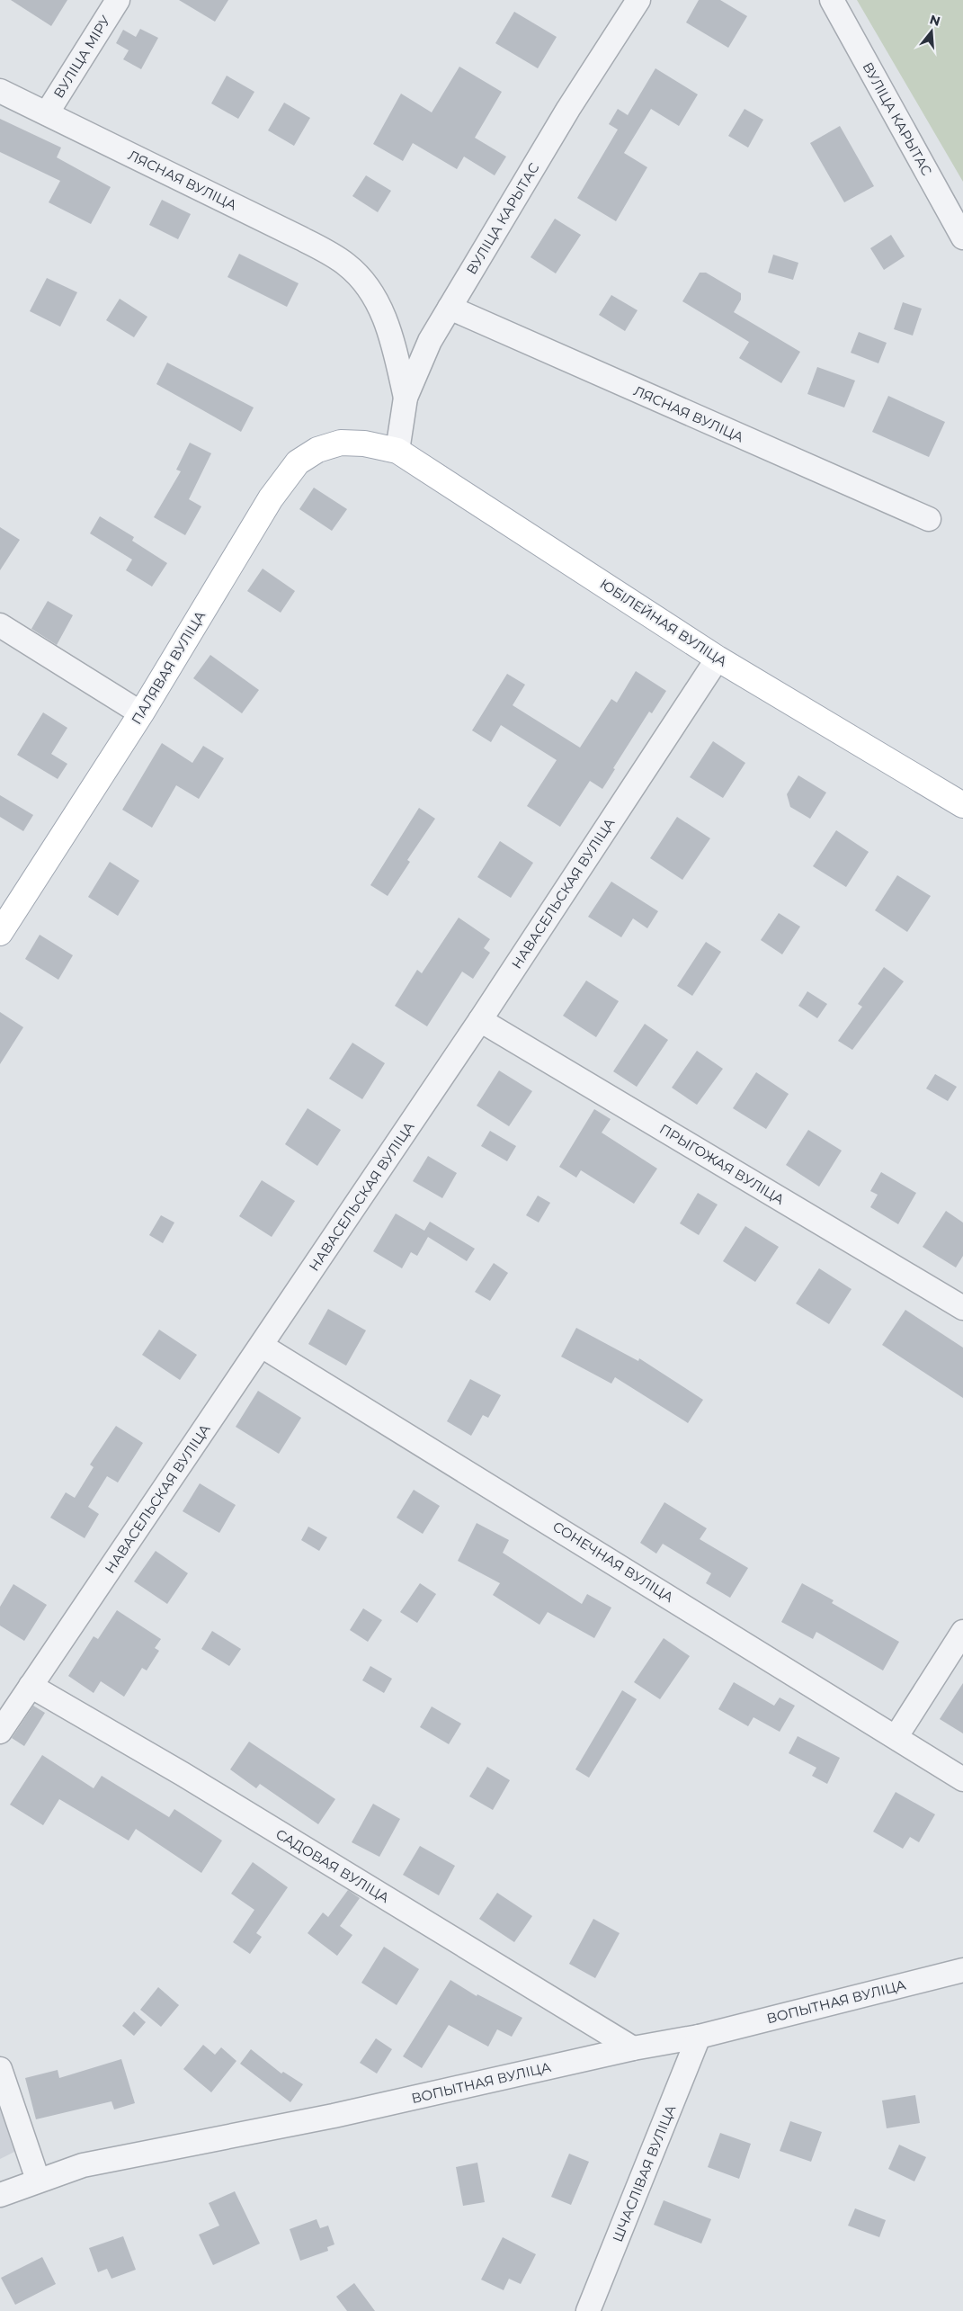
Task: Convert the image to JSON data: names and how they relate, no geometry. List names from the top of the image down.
{
  "streets": {
    "main road": ["ЮБІЛЕЙНАЯ ВУЛІЦА", "ПАЛЯВАЯ ВУЛІЦА"],
    "street": [
      "ВУЛІЦА МІРУ",
      "ВУЛІЦА КАРЫТАС",
      "ЛЯСНАЯ ВУЛІЦА",
      "НАВАСЕЛЬСКАЯ ВУЛІЦА",
      "ПРЫГОЖАЯ ВУЛІЦА",
      "СОНЕЧНАЯ ВУЛІЦА",
      "САДОВАЯ ВУЛІЦА",
      "ВОПЫТНАЯ ВУЛІЦА",
      "ШЧАСЛІВАЯ ВУЛІЦА"
    ]
  },
  "crossings": [
    ["ВУЛІЦА МІРУ", "ЛЯСНАЯ ВУЛІЦА"],
    ["ВУЛІЦА КАРЫТАС", "ЛЯСНАЯ ВУЛІЦА"],
    ["ВУЛІЦА КАРЫТАС", "ЮБІЛЕЙНАЯ ВУЛІЦА"],
    ["ЮБІЛЕЙНАЯ ВУЛІЦА", "ПАЛЯВАЯ ВУЛІЦА"],
    ["ЮБІЛЕЙНАЯ ВУЛІЦА", "НАВАСЕЛЬСКАЯ ВУЛІЦА"],
    ["НАВАСЕЛЬСКАЯ ВУЛІЦА", "ПРЫГОЖАЯ ВУЛІЦА"],
    ["НАВАСЕЛЬСКАЯ ВУЛІЦА", "СОНЕЧНАЯ ВУЛІЦА"],
    ["НАВАСЕЛЬСКАЯ ВУЛІЦА", "САДОВАЯ ВУЛІЦА"],
    ["САДОВАЯ ВУЛІЦА", "ВОПЫТНАЯ ВУЛІЦА"],
    ["ВОПЫТНАЯ ВУЛІЦА", "ШЧАСЛІВАЯ ВУЛІЦА"]
  ],
  "north": "top"
}
